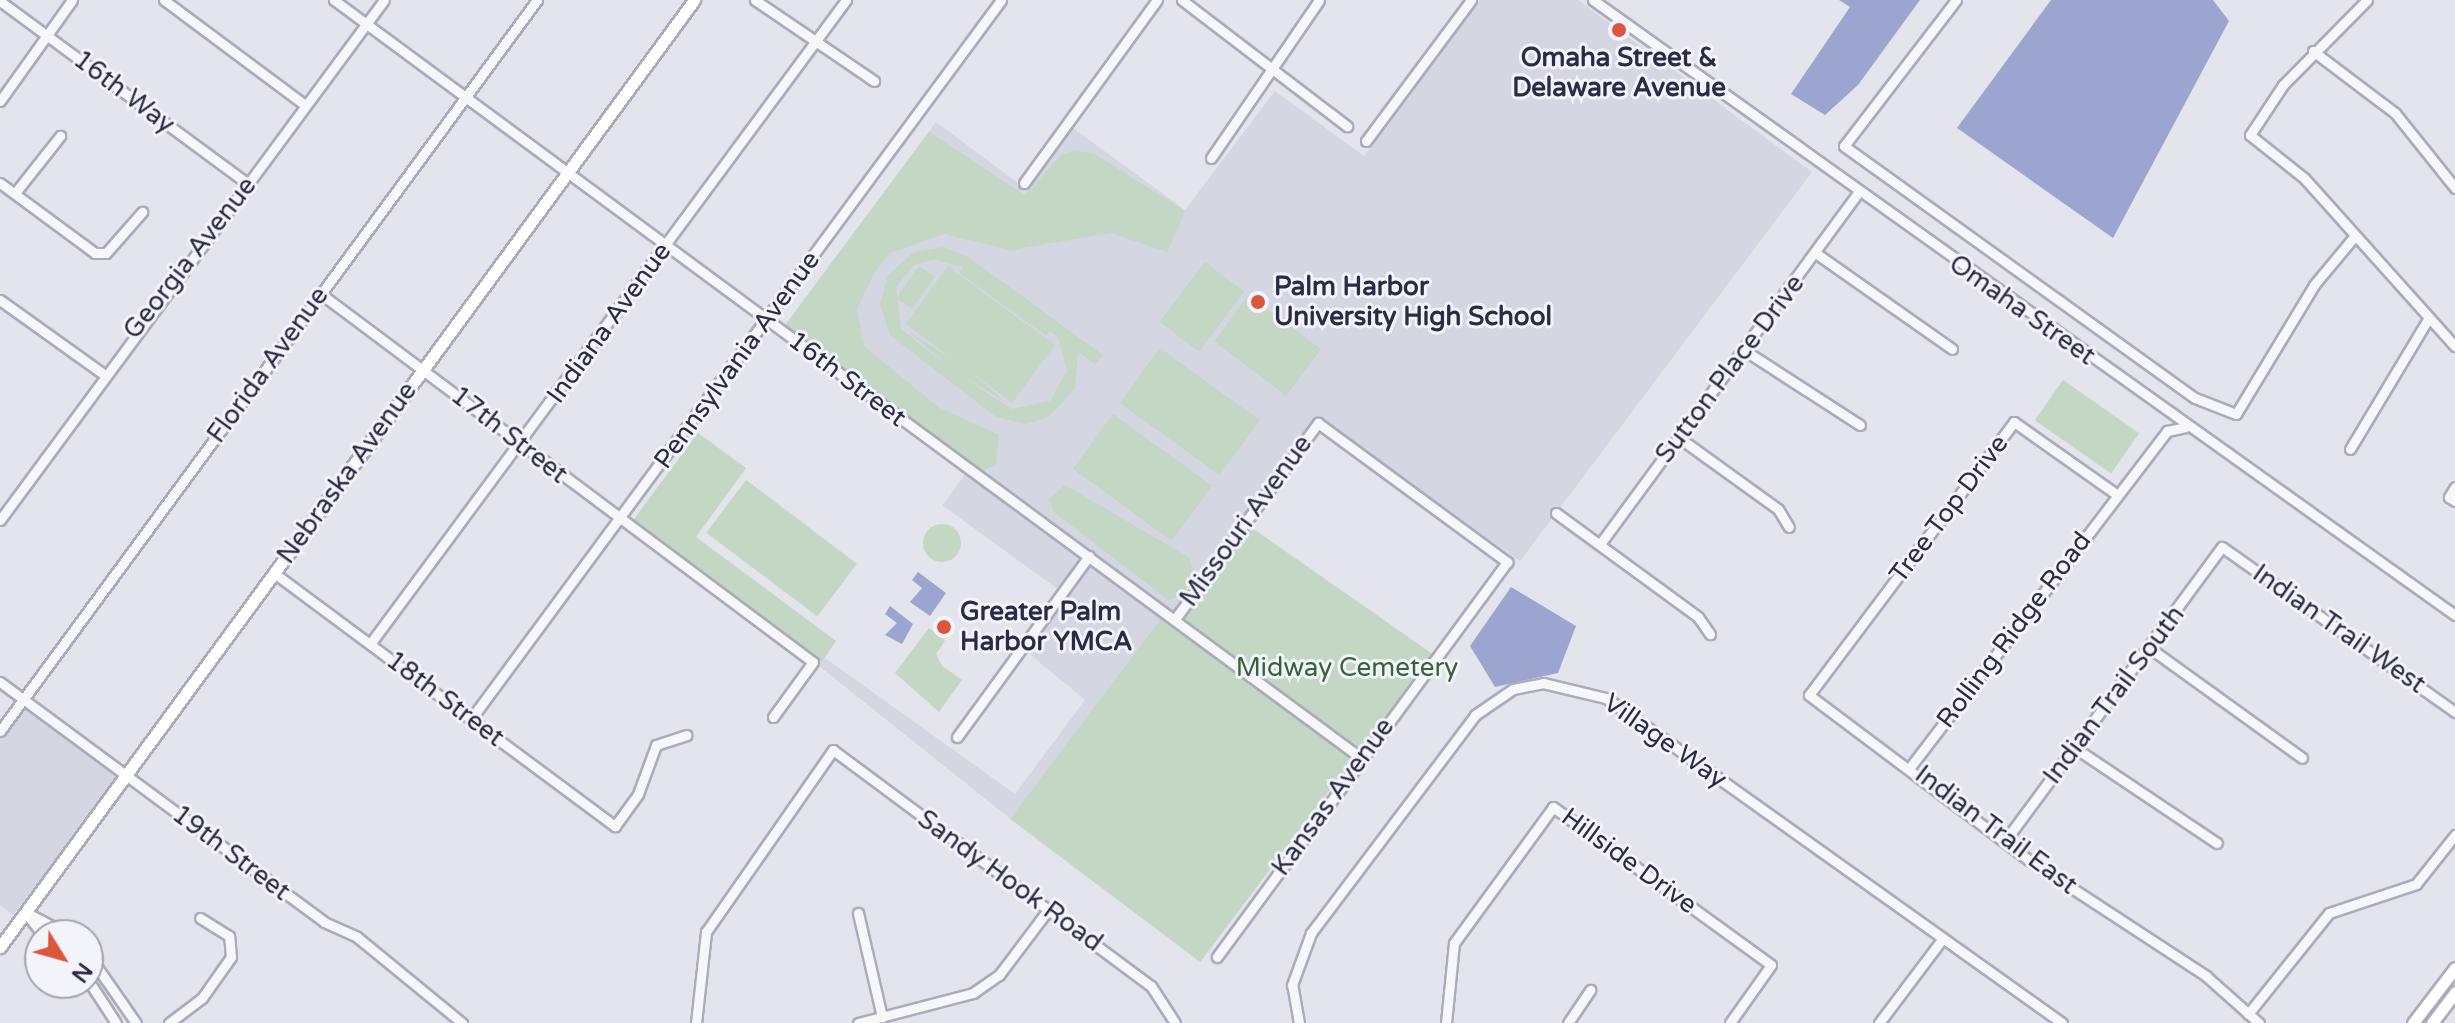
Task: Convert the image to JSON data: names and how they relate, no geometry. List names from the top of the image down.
{
  "streets": {
    "main road": ["Nebraska Avenue"],
    "street": [
      "16th Way",
      "Georgia Avenue",
      "Omaha Street",
      "Indiana Avenue",
      "Pennsylvania Avenue",
      "Florida Avenue",
      "Sutton Place Drive",
      "16th Street",
      "17th Street",
      "Tree Top Drive",
      "Missouri Avenue",
      "Indian Trail West",
      "Rolling Ridge Road",
      "Indian Trail South",
      "18th Street",
      "Village Way",
      "Kansas Avenue",
      "Indian Trail East",
      "19th Street",
      "Hillside Drive",
      "Sandy Hook Road"
    ]
  },
  "crossings": [
    ["16th Way", "Georgia Avenue"],
    ["Georgia Avenue", "16th Street"],
    ["Omaha Street", "Sutton Place Drive"],
    ["Omaha Street", "Rolling Ridge Road"],
    ["Indiana Avenue", "16th Street"],
    ["Indiana Avenue", "17th Street"],
    ["Indiana Avenue", "18th Street"],
    ["Pennsylvania Avenue", "16th Street"],
    ["Pennsylvania Avenue", "17th Street"],
    ["Pennsylvania Avenue", "18th Street"],
    ["Florida Avenue", "16th Street"],
    ["Florida Avenue", "17th Street"],
    ["Florida Avenue", "19th Street"],
    ["16th Street", "Nebraska Avenue"],
    ["16th Street", "Missouri Avenue"],
    ["16th Street", "Kansas Avenue"],
    ["17th Street", "Nebraska Avenue"],
    ["Nebraska Avenue", "18th Street"],
    ["Nebraska Avenue", "19th Street"],
    ["Tree Top Drive", "Rolling Ridge Road"],
    ["Tree Top Drive", "Indian Trail East"],
    ["Missouri Avenue", "Kansas Avenue"],
    ["Indian Trail West", "Indian Trail South"],
    ["Rolling Ridge Road", "Indian Trail East"],
    ["Indian Trail South", "Indian Trail East"]
  ],
  "parks": ["Midway Cemetery"],
  "places": ["Omaha Street & Delaware Avenue", "Palm Harbor University High School", "Greater Palm Harbor YMCA"],
  "north": "bottom right"
}
